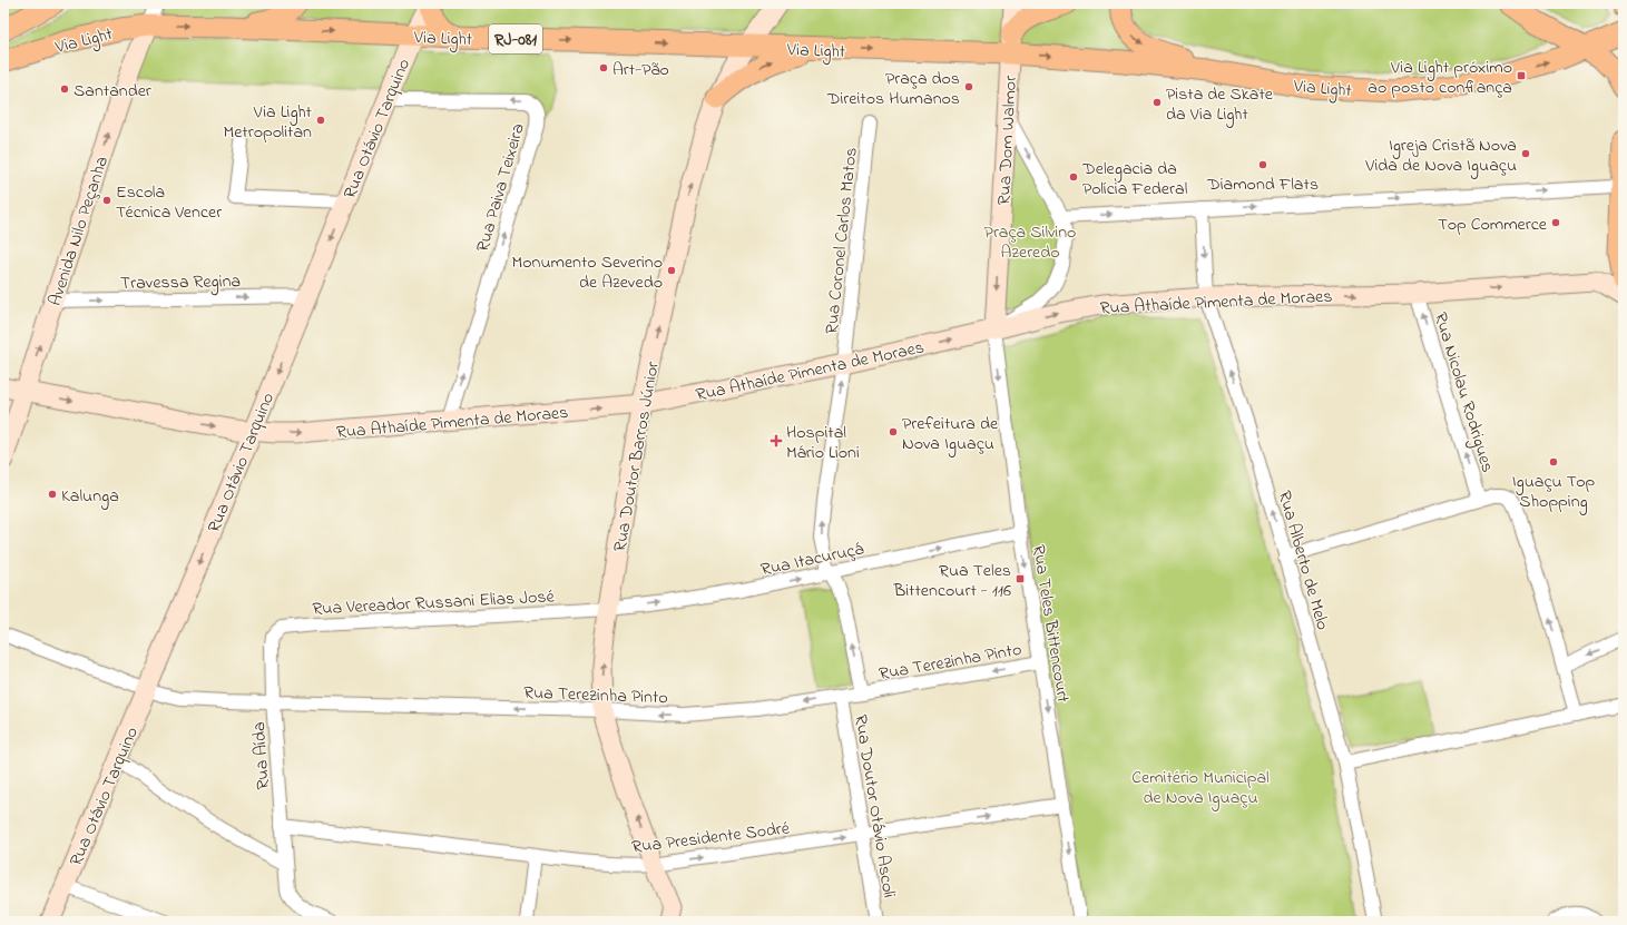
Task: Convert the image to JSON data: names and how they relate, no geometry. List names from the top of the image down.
{
  "streets": {
    "main road": [
      "Via Light",
      "RJ-081",
      "Rua Otávio Tarquino",
      "Rua Dom Walmor",
      "Avenida Nilo Peçanha",
      "Rua Athaíde Pimenta de Moraes",
      "Rua Doutor Barros Júnior"
    ],
    "street": [
      "Rua Paiva Teixeira",
      "Rua Coronel Carlos Matos",
      "Travessa Regina",
      "Rua Nicolau Rodrigues",
      "Rua Itacuruçá",
      "Rua Alberto de Melo",
      "Rua Vereador Russani Elias José",
      "Rua Teles Bittencourt",
      "Rua Terezinha Pinto",
      "Rua Aída",
      "Rua Doutor Otávio Ascoli",
      "Rua Presidente Sodré"
    ]
  },
  "crossings": [
    ["Via Light", "Rua Otávio Tarquino"],
    ["Via Light", "Rua Dom Walmor"],
    ["Via Light", "Avenida Nilo Peçanha"],
    ["Via Light", "Rua Doutor Barros Júnior"],
    ["Rua Otávio Tarquino", "Rua Paiva Teixeira"],
    ["Rua Otávio Tarquino", "Travessa Regina"],
    ["Rua Otávio Tarquino", "Rua Athaíde Pimenta de Moraes"],
    ["Rua Otávio Tarquino", "Rua Terezinha Pinto"],
    ["Rua Dom Walmor", "Rua Athaíde Pimenta de Moraes"],
    ["Rua Dom Walmor", "Rua Teles Bittencourt"],
    ["Rua Paiva Teixeira", "Rua Athaíde Pimenta de Moraes"],
    ["Avenida Nilo Peçanha", "Travessa Regina"],
    ["Avenida Nilo Peçanha", "Rua Athaíde Pimenta de Moraes"],
    ["Rua Coronel Carlos Matos", "Rua Athaíde Pimenta de Moraes"],
    ["Rua Coronel Carlos Matos", "Rua Itacuruçá"],
    ["Rua Coronel Carlos Matos", "Rua Terezinha Pinto"],
    ["Rua Athaíde Pimenta de Moraes", "Rua Nicolau Rodrigues"],
    ["Rua Athaíde Pimenta de Moraes", "Rua Doutor Barros Júnior"],
    ["Rua Athaíde Pimenta de Moraes", "Rua Alberto de Melo"],
    ["Rua Athaíde Pimenta de Moraes", "Rua Teles Bittencourt"],
    ["Rua Doutor Barros Júnior", "Rua Itacuruçá"],
    ["Rua Doutor Barros Júnior", "Rua Vereador Russani Elias José"],
    ["Rua Doutor Barros Júnior", "Rua Terezinha Pinto"],
    ["Rua Doutor Barros Júnior", "Rua Presidente Sodré"],
    ["Rua Itacuruçá", "Rua Vereador Russani Elias José"],
    ["Rua Itacuruçá", "Rua Teles Bittencourt"],
    ["Rua Vereador Russani Elias José", "Rua Aída"],
    ["Rua Teles Bittencourt", "Rua Terezinha Pinto"],
    ["Rua Teles Bittencourt", "Rua Presidente Sodré"],
    ["Rua Terezinha Pinto", "Rua Aída"],
    ["Rua Terezinha Pinto", "Rua Doutor Otávio Ascoli"],
    ["Rua Aída", "Rua Presidente Sodré"],
    ["Rua Doutor Otávio Ascoli", "Rua Presidente Sodré"]
  ],
  "one_way": [
    "Via Light",
    "Rua Otávio Tarquino",
    "Rua Dom Walmor",
    "Avenida Nilo Peçanha",
    "Rua Coronel Carlos Matos",
    "Travessa Regina",
    "Rua Athaíde Pimenta de Moraes",
    "Rua Nicolau Rodrigues",
    "Rua Doutor Barros Júnior",
    "Rua Itacuruçá",
    "Rua Teles Bittencourt",
    "Rua Terezinha Pinto",
    "Rua Presidente Sodré"
  ],
  "parks": ["Praça Silvino Azeredo", "Cemitério Municipal de Nova Iguaçu"],
  "places": {
    "other": [
      "Art-Pão",
      "Praça dos Direitos Humanos",
      "Santander",
      "Pista de Skate da Via Light",
      "Via Light Metropolitan",
      "Igreja Cristã Nova Vida de Nova Iguaçu",
      "Diamond Flats",
      "Delegacia da Polícia Federal",
      "Escola Técnica Vencer",
      "Top Commerce",
      "Monumento Severino de Azevedo",
      "Prefeitura de Nova Iguaçu",
      "Iguaçu Top Shopping",
      "Kalunga"
    ],
    "transit": ["Via Light próximo ao posto confiança", "Rua Teles Bittencourt - 116"],
    "health": ["Hospital Mário Lioni"]
  }
}
